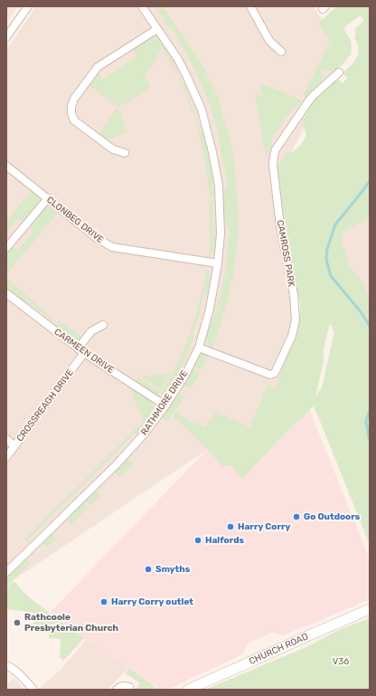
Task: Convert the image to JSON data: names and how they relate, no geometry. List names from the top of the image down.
{
  "streets": {
    "street": [
      "CLONBEG DRIVE",
      "CAMROSS PARK",
      "CARMEEN DRIVE",
      "RATHMORE DRIVE",
      "CROSSREAGH DRIVE",
      "CHURCH ROAD"
    ]
  },
  "crossings": [
    ["CLONBEG DRIVE", "RATHMORE DRIVE"],
    ["CAMROSS PARK", "RATHMORE DRIVE"],
    ["CARMEEN DRIVE", "RATHMORE DRIVE"],
    ["CARMEEN DRIVE", "CROSSREAGH DRIVE"]
  ],
  "parks": ["V36"],
  "places": [
    "Go Outdoors",
    "Harry Corry",
    "Halfords",
    "Smyths",
    "Harry Corry outlet",
    "Rathcoole Presbyterian Church"
  ]
}
